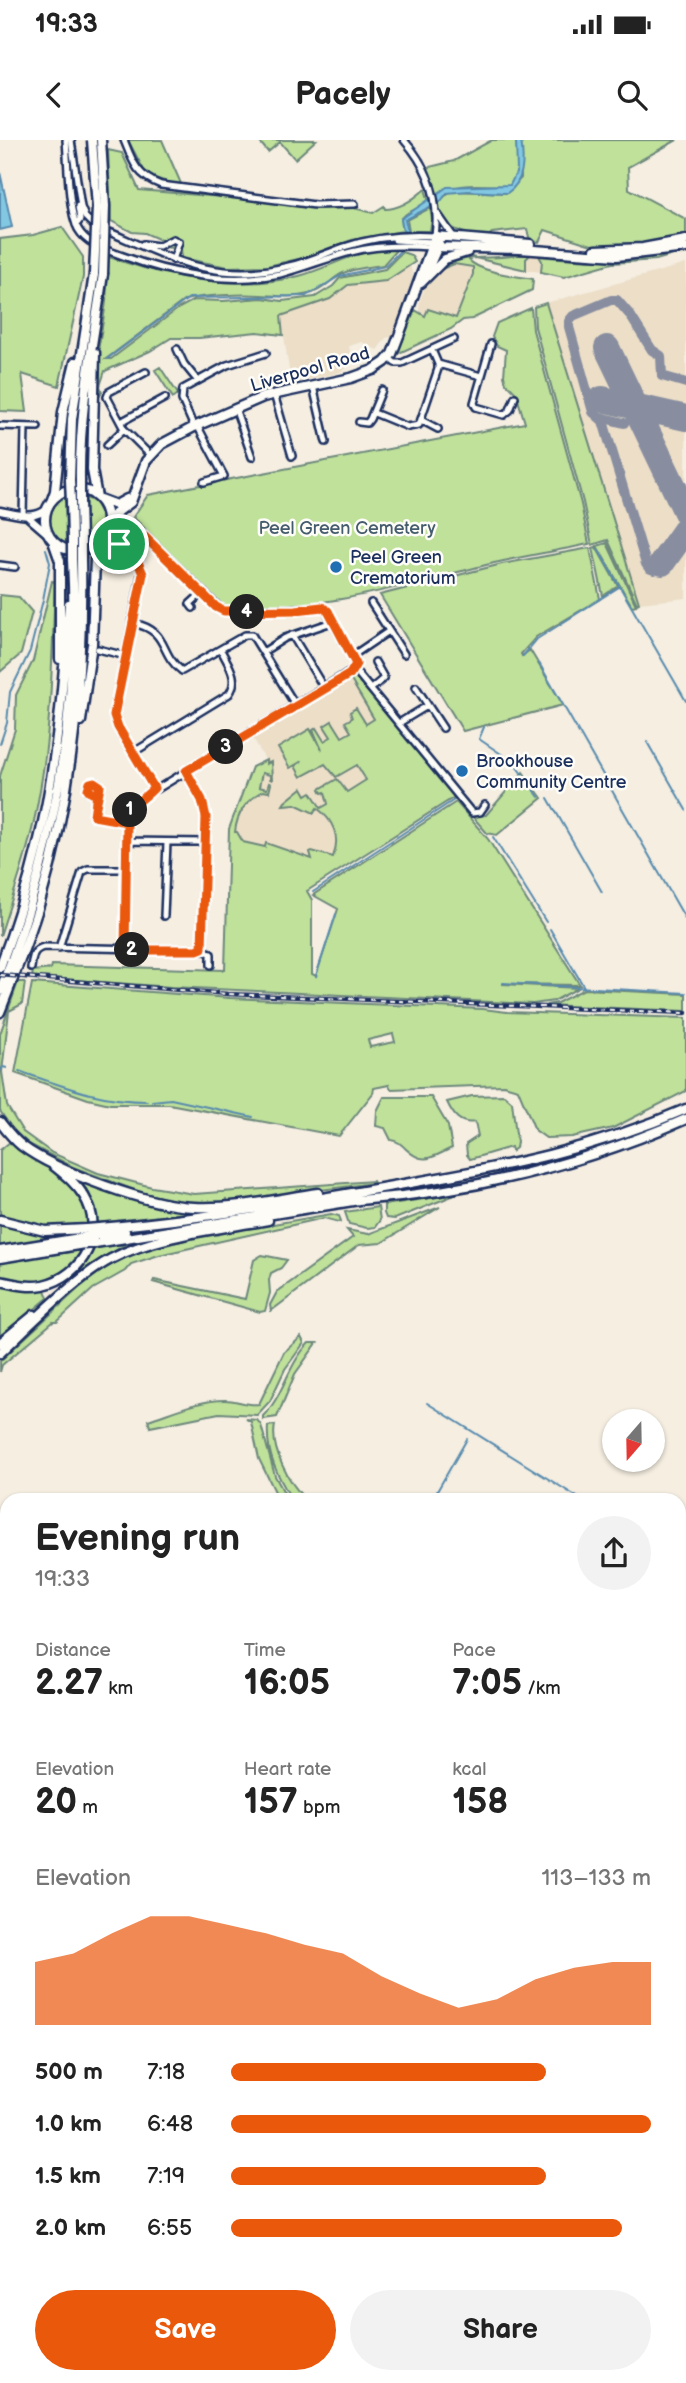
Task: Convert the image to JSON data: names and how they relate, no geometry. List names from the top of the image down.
{
  "streets": {
    "highway": ["Liverpool Road"]
  },
  "parks": ["Peel Green Cemetery"],
  "places": ["Peel Green Crematorium", "Brookhouse Community Centre"],
  "north": "bottom",
  "page": {
    "status": "19:33",
    "header": "Pacely",
    "pins": [
      "4",
      "3",
      "1",
      "2"
    ],
    "heading": ["Evening run", "19:33"],
    "stats": [
      ["Distance", "2.27 km"],
      ["Time", "16:05"],
      ["Pace", "7:05 /km"],
      ["Elevation", "20 m"],
      ["Heart rate", "157 bpm"],
      ["kcal", "158"]
    ],
    "chart": ["Elevation", "113–133 m"],
    "list": [
      {
        "name": "500 m",
        "note": "7:18"
      },
      {
        "name": "1.0 km",
        "note": "6:48"
      },
      {
        "name": "1.5 km",
        "note": "7:19"
      },
      {
        "name": "2.0 km",
        "note": "6:55"
      }
    ],
    "buttons": ["Save", "Share"]
  }
}
